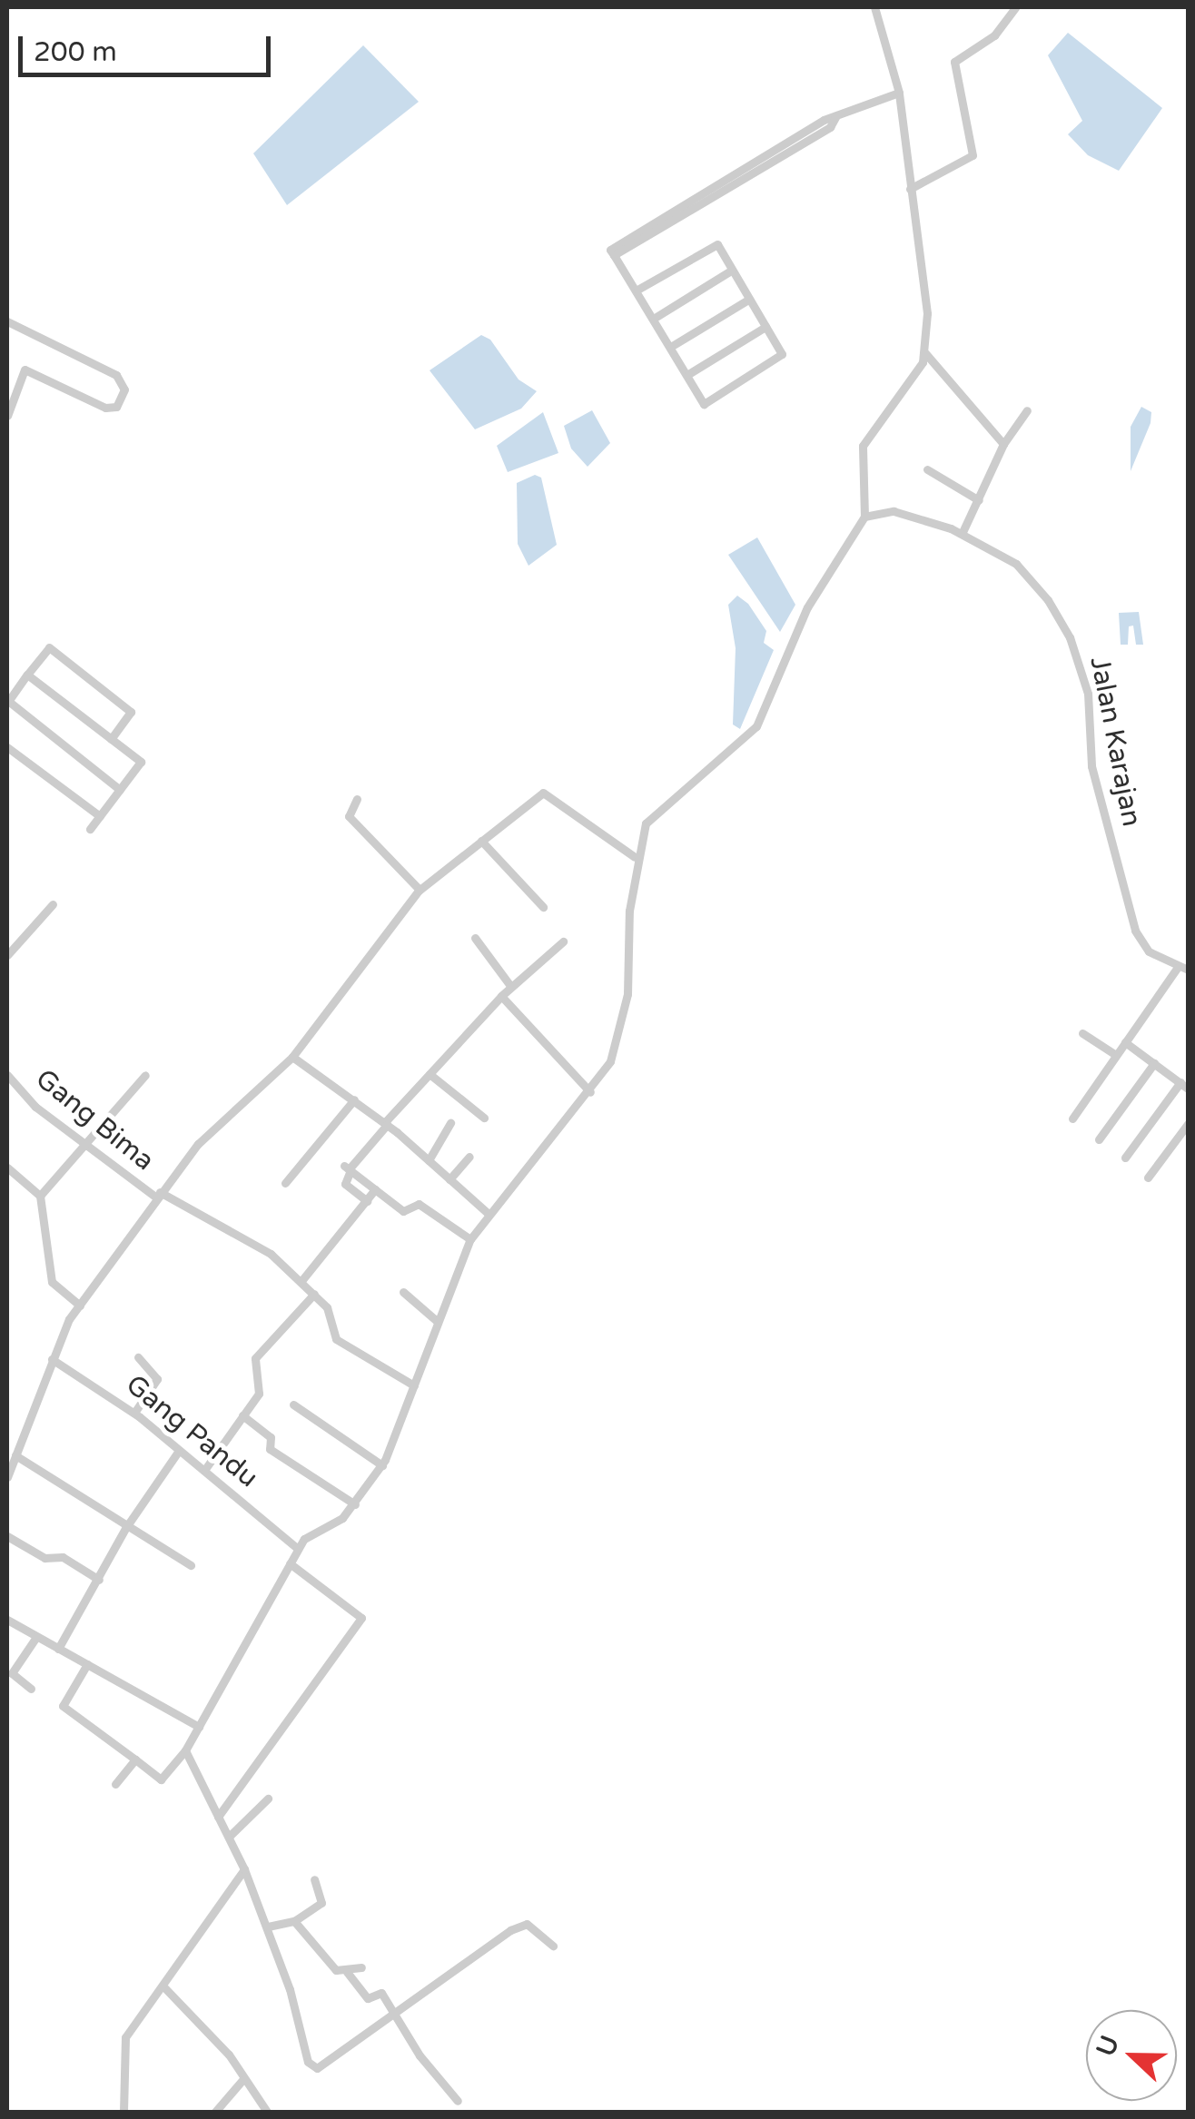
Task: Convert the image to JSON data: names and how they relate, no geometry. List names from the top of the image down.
{
  "streets": {
    "street": ["Jalan Karajan", "Gang Bima", "Gang Pandu"]
  },
  "scale_bar": "200 m",
  "north": "left"
}
